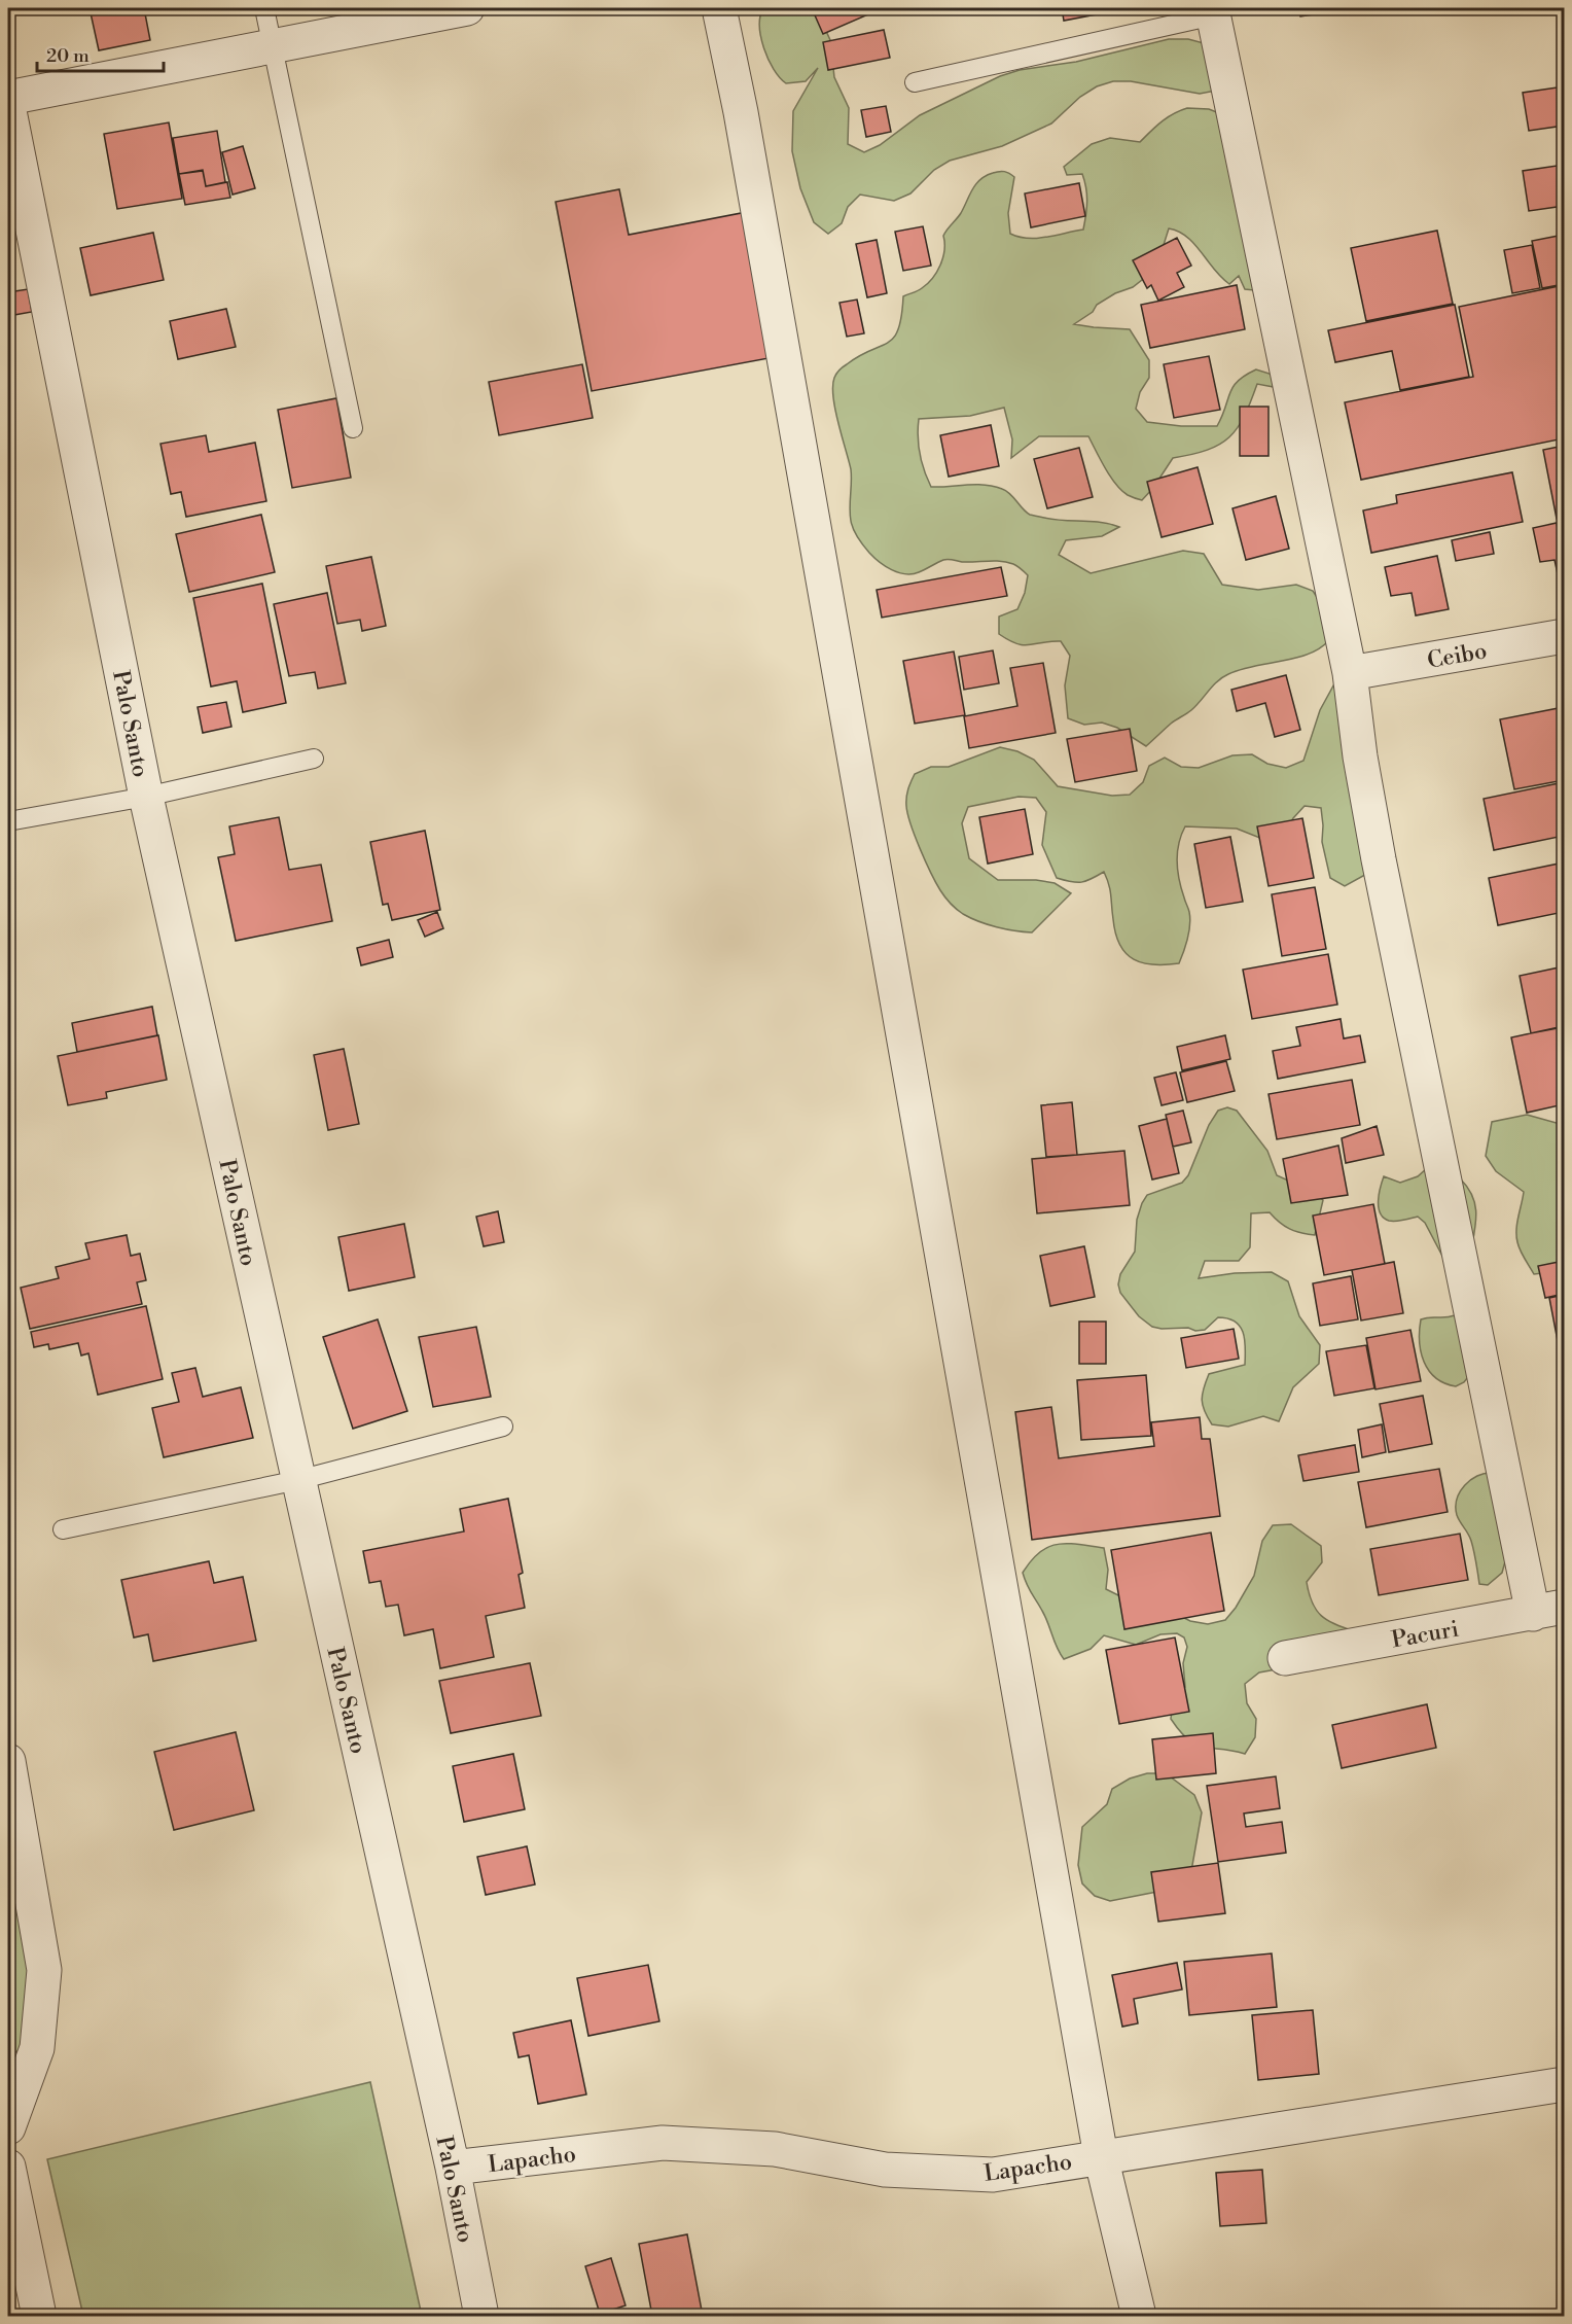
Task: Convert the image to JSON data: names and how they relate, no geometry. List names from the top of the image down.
{
  "streets": {
    "street": [
      "Ceibo",
      "Palo Santo",
      "Pacuri",
      "Lapacho"
    ]
  },
  "crossings": [
    ["Palo Santo", "Lapacho"]
  ],
  "scale_bar": "20 m"
}
